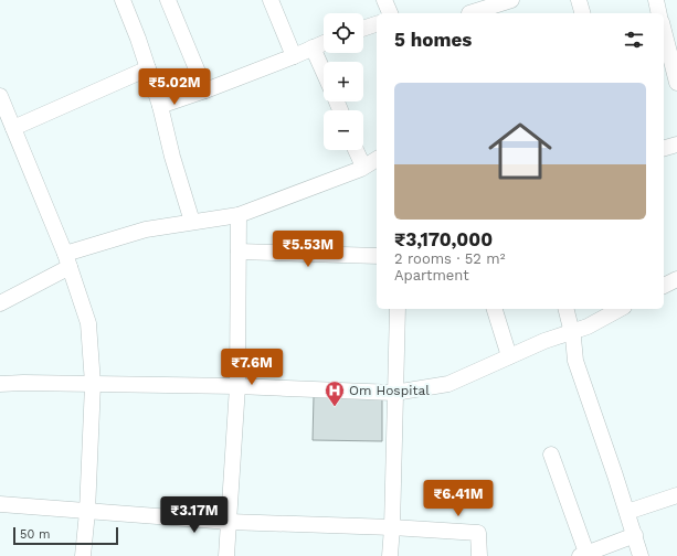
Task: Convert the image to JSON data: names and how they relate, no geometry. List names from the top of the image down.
{
  "places": {
    "hospital": ["Om Hospital"]
  },
  "scale_bar": "50 m",
  "page": {
    "map_buttons": ["+", "−"],
    "heading": "5 homes",
    "list": [
      {
        "name": "₹3,170,000",
        "note": "2 rooms · 52 m² · Apartment"
      }
    ],
    "price": [
      "₹5.02M",
      "₹5.53M",
      "₹7.6M",
      "₹6.41M",
      "₹3.17M"
    ],
    "scale": "50 m"
  }
}
